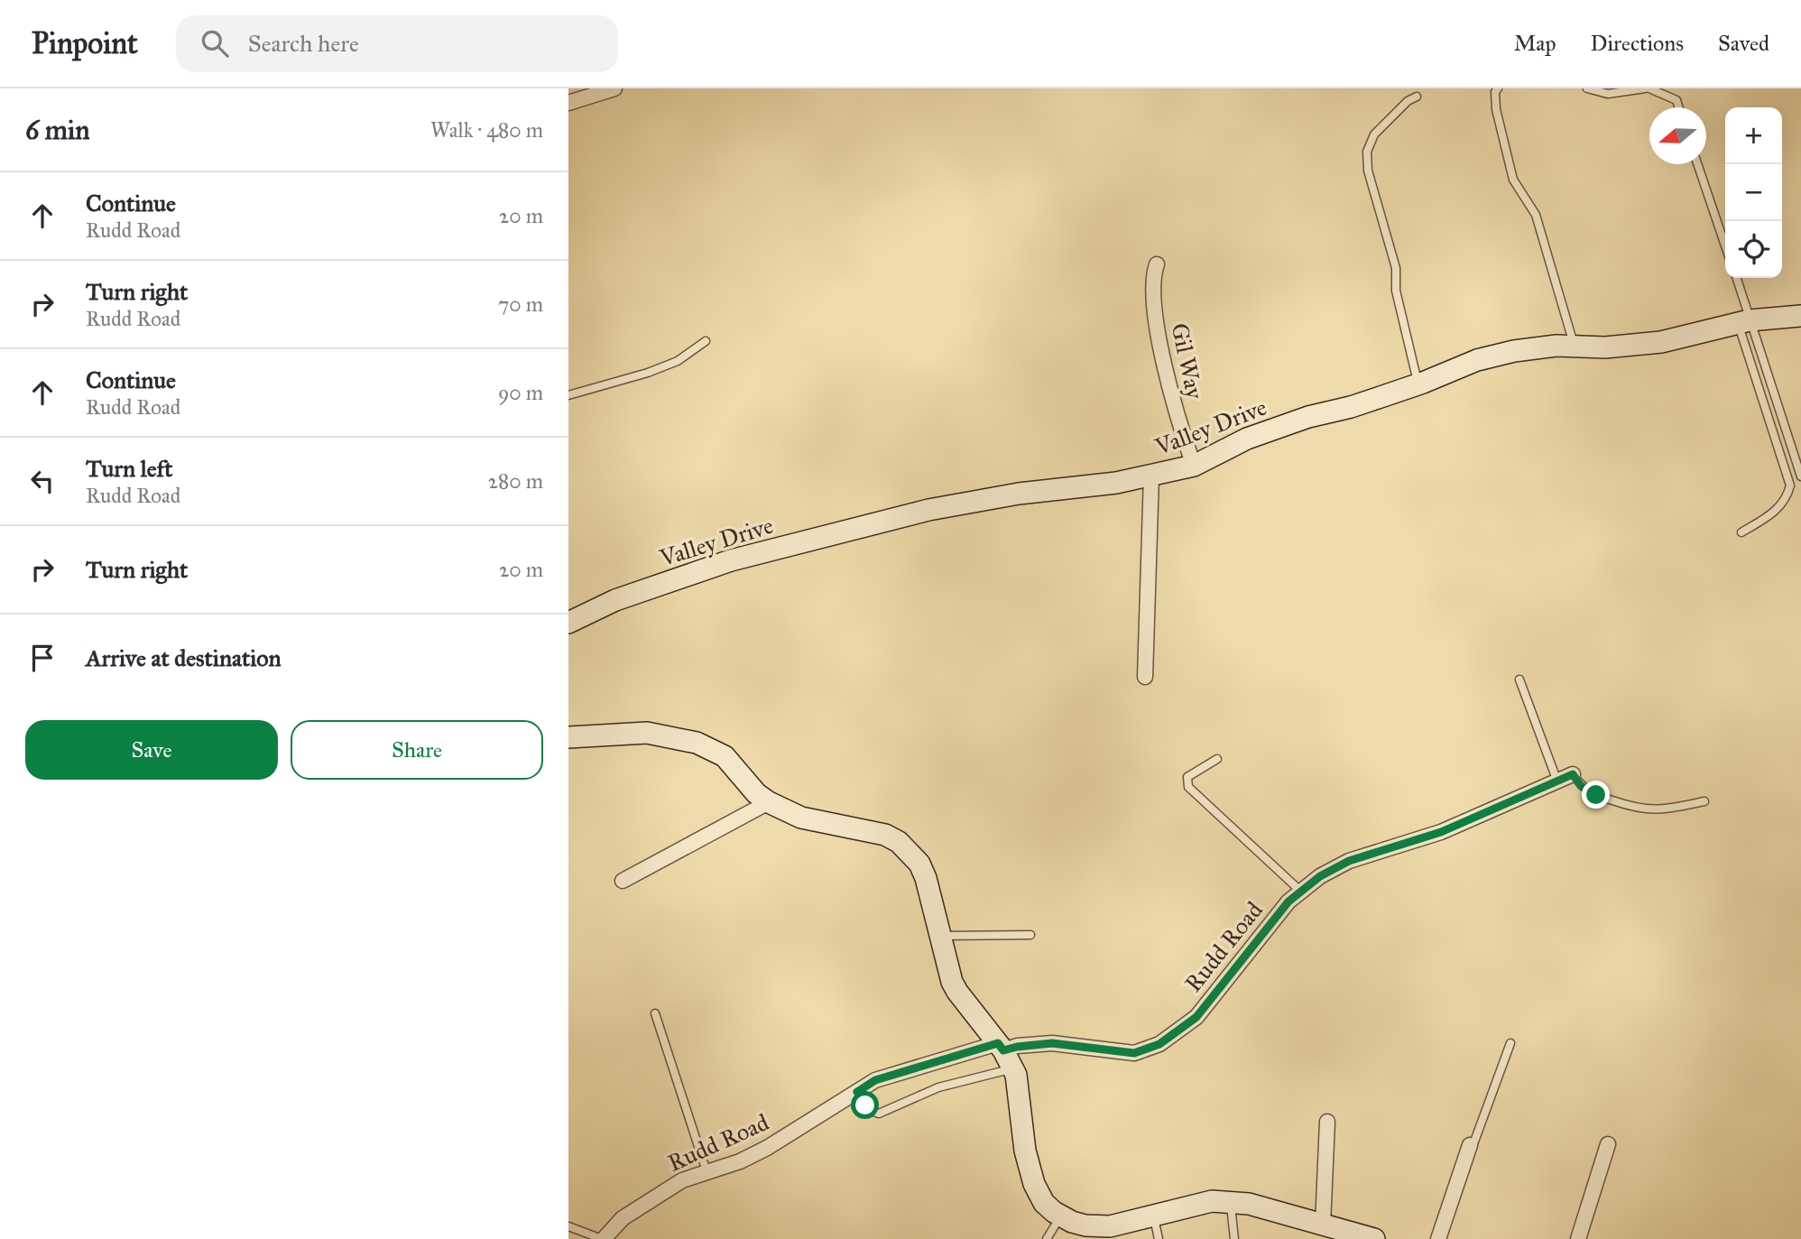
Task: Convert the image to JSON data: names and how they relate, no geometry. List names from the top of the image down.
{
  "streets": {
    "street": ["Gil Way", "Valley Drive", "Rudd Road"]
  },
  "crossings": [
    ["Gil Way", "Valley Drive"]
  ],
  "north": "left",
  "page": {
    "header": "Pinpoint",
    "search": "Search here",
    "nav": ["Map", "Directions", "Saved"],
    "heading": ["6 min", "Walk · 480 m"],
    "map_buttons": ["+", "−"],
    "list": [
      ["Continue", "Rudd Road", "20 m"],
      ["Turn right", "Rudd Road", "70 m"],
      ["Continue", "Rudd Road", "90 m"],
      ["Turn left", "Rudd Road", "280 m"],
      ["Turn right", "20 m"],
      "Arrive at destination"
    ],
    "buttons": ["Save", "Share"]
  }
}
